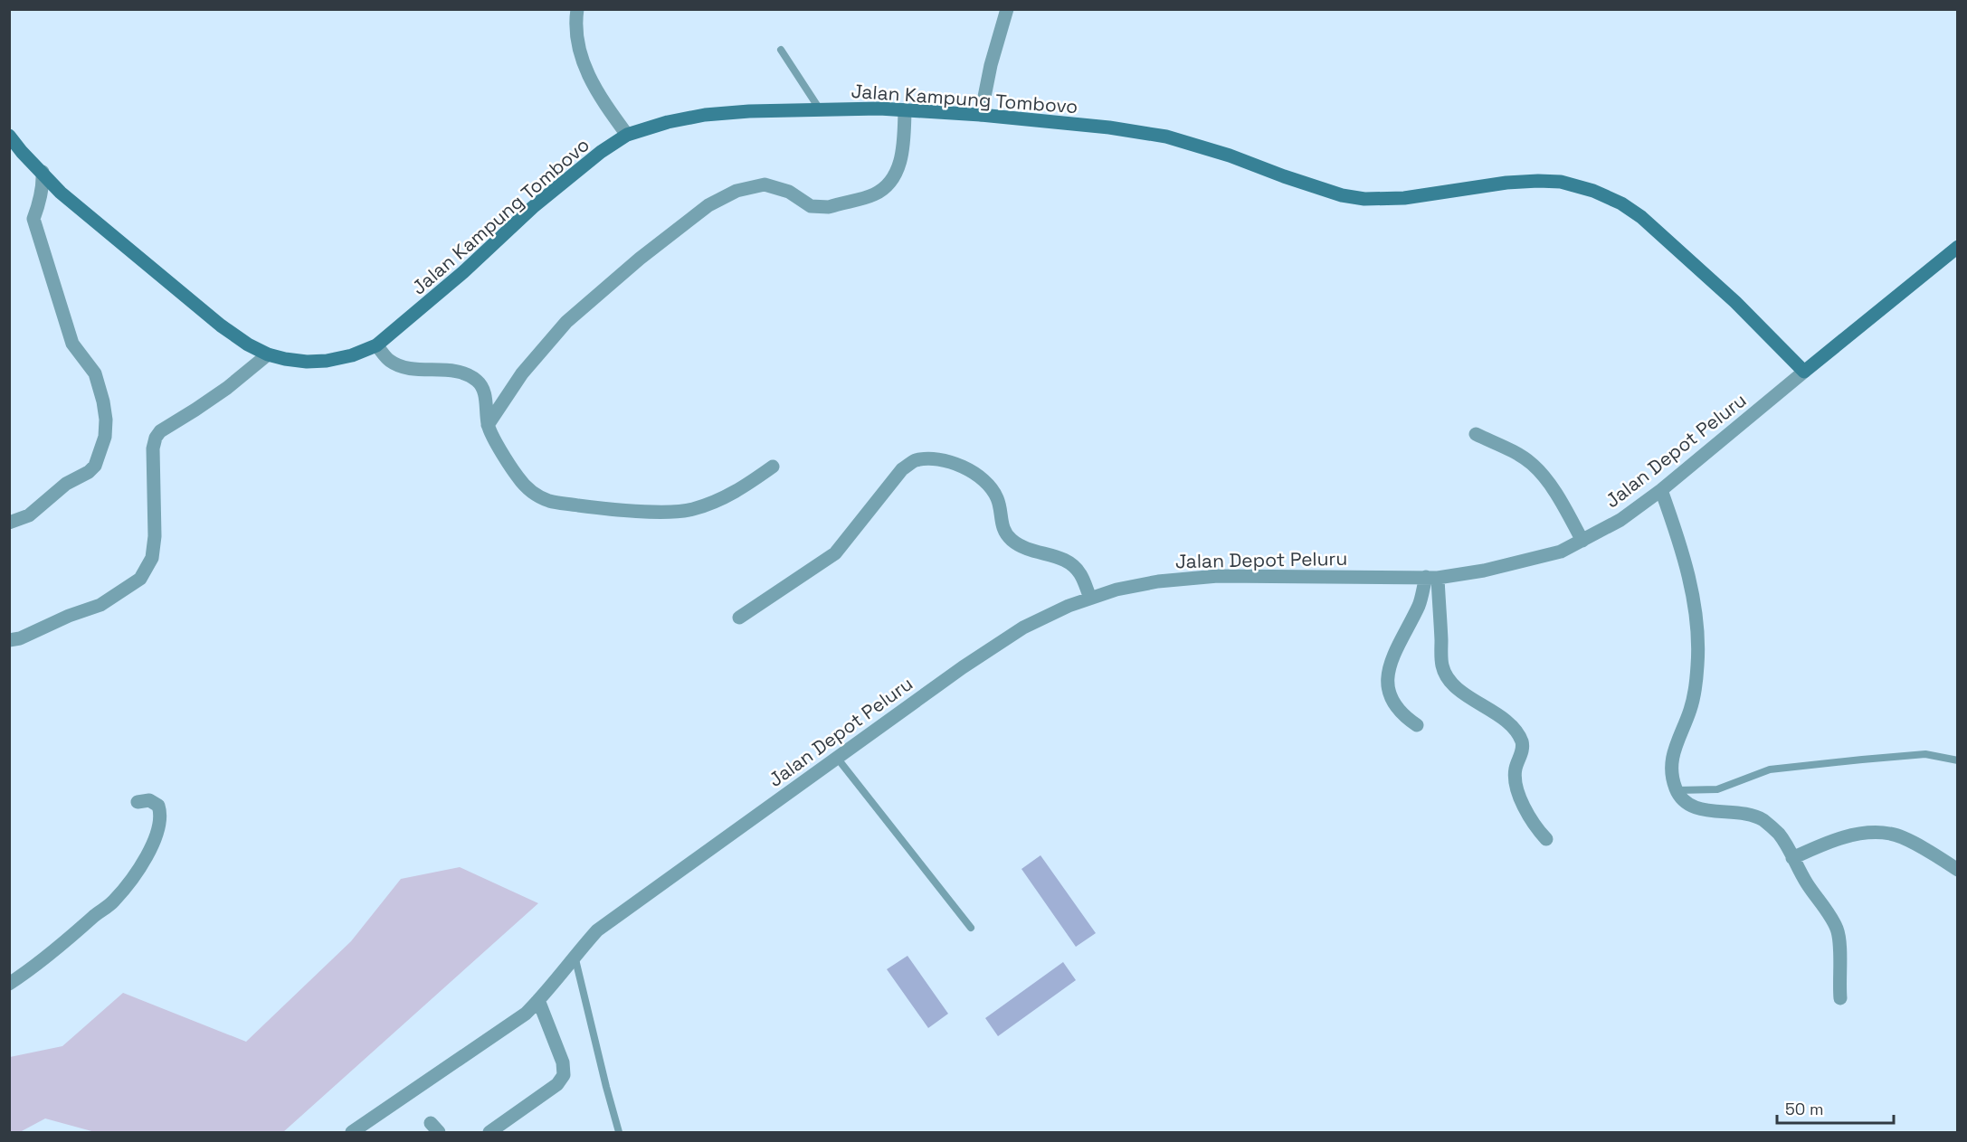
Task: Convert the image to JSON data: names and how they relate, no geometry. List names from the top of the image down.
{
  "streets": {
    "street": ["Jalan Kampung Tombovo", "Jalan Depot Peluru"]
  },
  "crossings": [
    ["Jalan Kampung Tombovo", "Jalan Depot Peluru"]
  ],
  "scale_bar": "50 m"
}
